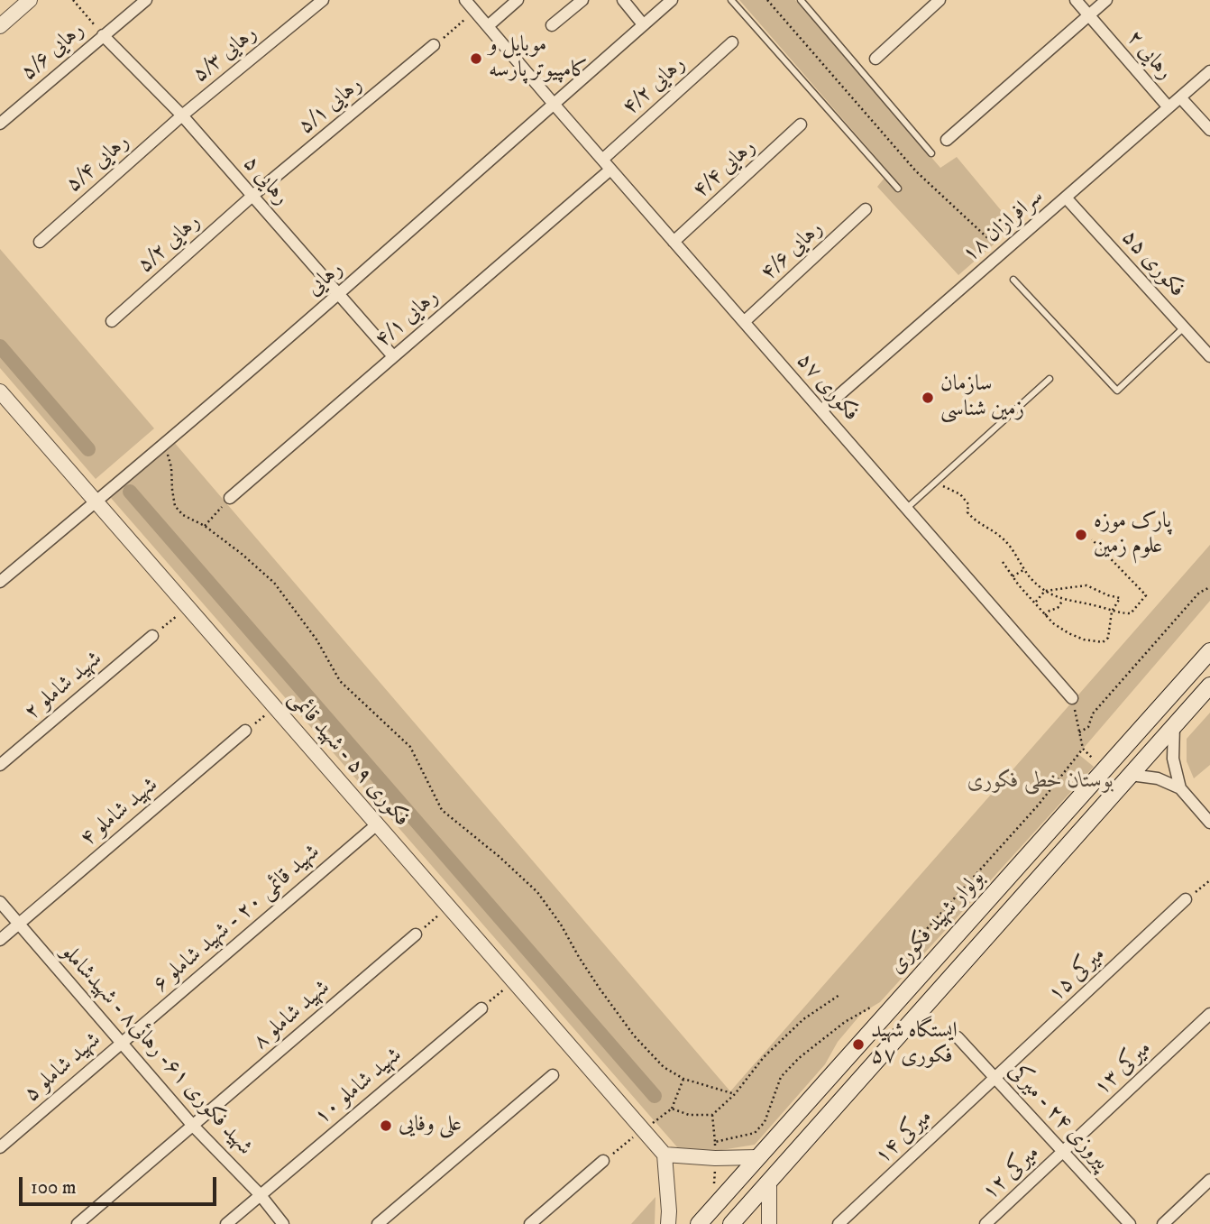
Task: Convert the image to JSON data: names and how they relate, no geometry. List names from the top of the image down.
{
  "streets": {
    "main road": ["بولوار شهید فکوری"],
    "street": [
      "رهایی ۵/۶",
      "رهایی ۵/۳",
      "رهایی ۲",
      "رهایی ۴/۲",
      "رهایی ۵/۱",
      "رهایی ۵/۴",
      "رهایی ۴/۴",
      "رهایی ۵",
      "سرافرازان ۱۸",
      "رهایی ۵/۲",
      "رهایی ۴/۶",
      "فکوری ۵۵",
      "رهایی",
      "رهایی ۴/۱",
      "فکوری ۵۷",
      "شهید شاملو ۲",
      "فکوری ۵۹ - شهید قائمی",
      "شهید شاملو ۴",
      "شهید قائمی ۲۰ - شهید شاملو ۶",
      "میرکی ۱۵",
      "شهید شاملو ۸",
      "شهید فکوری ۶۱- رهائی۸ - شهیدشاملو",
      "شهید شاملو ۵",
      "میرکی ۱۳",
      "شهید شاملو ۱۰",
      "پیروزی ۲۴ - میرکی",
      "میرکی ۱۴",
      "میرکی ۱۲"
    ]
  },
  "crossings": [
    ["رهایی ۵/۶", "رهایی ۵"],
    ["رهایی ۵/۳", "رهایی ۵/۴"],
    ["رهایی ۵/۳", "رهایی ۵"],
    ["رهایی ۲", "سرافرازان ۱۸"],
    ["رهایی ۴/۲", "فکوری ۵۷"],
    ["رهایی ۵/۱", "رهایی ۵"],
    ["رهایی ۵/۱", "رهایی ۵/۲"],
    ["رهایی ۵/۴", "رهایی ۵"],
    ["رهایی ۴/۴", "فکوری ۵۷"],
    ["رهایی ۵", "رهایی ۵/۲"],
    ["رهایی ۵", "رهایی"],
    ["رهایی ۵", "رهایی ۴/۱"],
    ["سرافرازان ۱۸", "فکوری ۵۵"],
    ["سرافرازان ۱۸", "فکوری ۵۷"],
    ["رهایی ۴/۶", "فکوری ۵۷"],
    ["رهایی", "فکوری ۵۷"],
    ["رهایی", "فکوری ۵۹ - شهید قائمی"],
    ["رهایی ۴/۱", "فکوری ۵۷"],
    ["فکوری ۵۹ - شهید قائمی", "شهید قائمی ۲۰ - شهید شاملو ۶"],
    ["شهید شاملو ۴", "شهید فکوری ۶۱- رهائی۸ - شهیدشاملو"],
    ["شهید قائمی ۲۰ - شهید شاملو ۶", "شهید فکوری ۶۱- رهائی۸ - شهیدشاملو"],
    ["شهید قائمی ۲۰ - شهید شاملو ۶", "شهید شاملو ۵"],
    ["میرکی ۱۵", "پیروزی ۲۴ - میرکی"],
    ["میرکی ۱۵", "میرکی ۱۴"],
    ["شهید شاملو ۸", "شهید فکوری ۶۱- رهائی۸ - شهیدشاملو"],
    ["شهید فکوری ۶۱- رهائی۸ - شهیدشاملو", "شهید شاملو ۵"],
    ["شهید فکوری ۶۱- رهائی۸ - شهیدشاملو", "شهید شاملو ۱۰"],
    ["میرکی ۱۳", "پیروزی ۲۴ - میرکی"],
    ["میرکی ۱۳", "میرکی ۱۲"],
    ["پیروزی ۲۴ - میرکی", "میرکی ۱۴"],
    ["پیروزی ۲۴ - میرکی", "میرکی ۱۲"]
  ],
  "parks": ["بوستان خطی فکوری"],
  "places": [
    "موبایل و کامپیوتر پارسه",
    "سازمان زمین شناسی",
    "پارک موزه علوم زمین",
    "ایستگاه شهید فکوری ۵۷",
    "علی وفایی"
  ],
  "scale_bar": "100 m"
}
